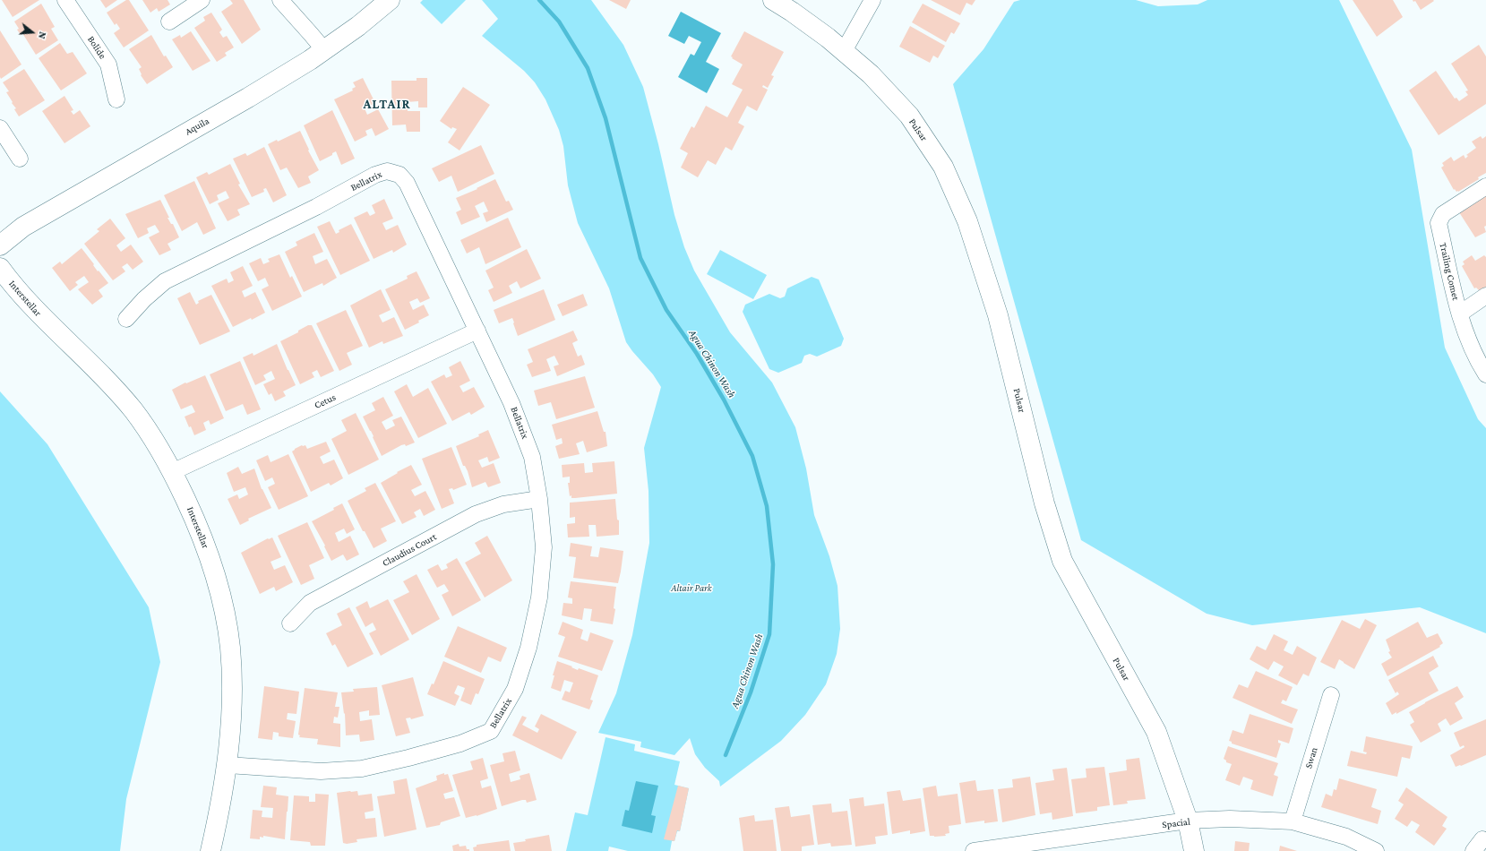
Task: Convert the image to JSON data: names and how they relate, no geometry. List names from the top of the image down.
{
  "streets": {
    "street": [
      "Bolide",
      "Aquila",
      "Pulsar",
      "Bellatrix",
      "Trailing Comet",
      "Interstellar",
      "Cetus",
      "Claudius Court",
      "Swan",
      "Spacial"
    ]
  },
  "crossings": [
    ["Pulsar", "Spacial"],
    ["Bellatrix", "Interstellar"],
    ["Bellatrix", "Cetus"],
    ["Bellatrix", "Claudius Court"],
    ["Interstellar", "Cetus"],
    ["Swan", "Spacial"]
  ],
  "districts": ["ALTAIR"],
  "water": ["Agua Chinon Wash"],
  "parks": ["Altair Park"],
  "north": "right"
}
